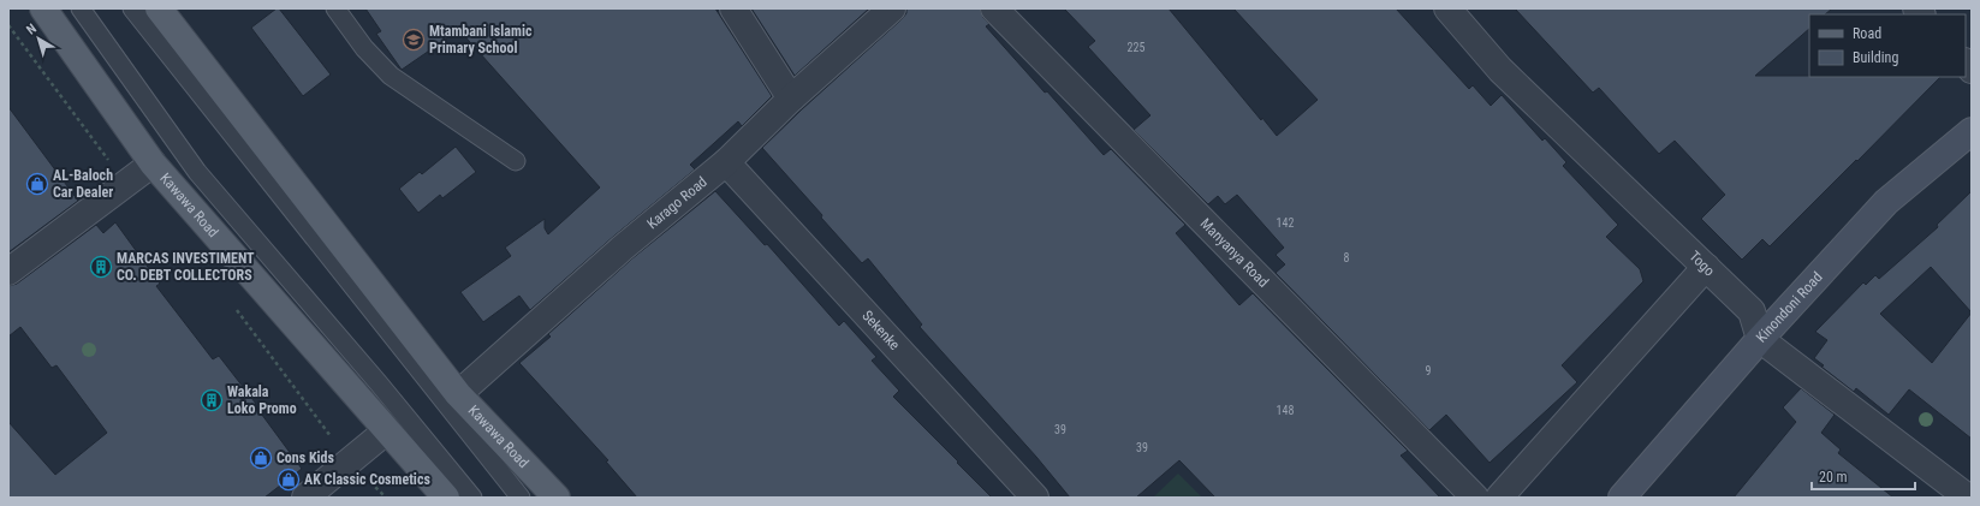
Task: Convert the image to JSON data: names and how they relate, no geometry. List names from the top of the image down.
{
  "streets": {
    "main road": ["Kawawa Road"],
    "street": [
      "Karago Road",
      "Manyanya Road",
      "Togo",
      "Kinondoni Road",
      "Sekenke"
    ]
  },
  "crossings": [
    ["Karago Road", "Kawawa Road"],
    ["Karago Road", "Sekenke"],
    ["Togo", "Kinondoni Road"]
  ],
  "places": {
    "school or university": ["Mtambani Islamic Primary School"],
    "shop": ["AL-Baloch Car Dealer", "Cons Kids", "AK Classic Cosmetics"],
    "building": ["MARCAS INVESTIMENT CO. DEBT COLLECTORS", "Wakala Loko Promo"]
  },
  "house_numbers": [
    "225",
    "142",
    "8",
    "9",
    "148",
    "39",
    "39"
  ],
  "legend": ["Road", "Building"],
  "scale_bar": "20 m",
  "north": "top left"
}
